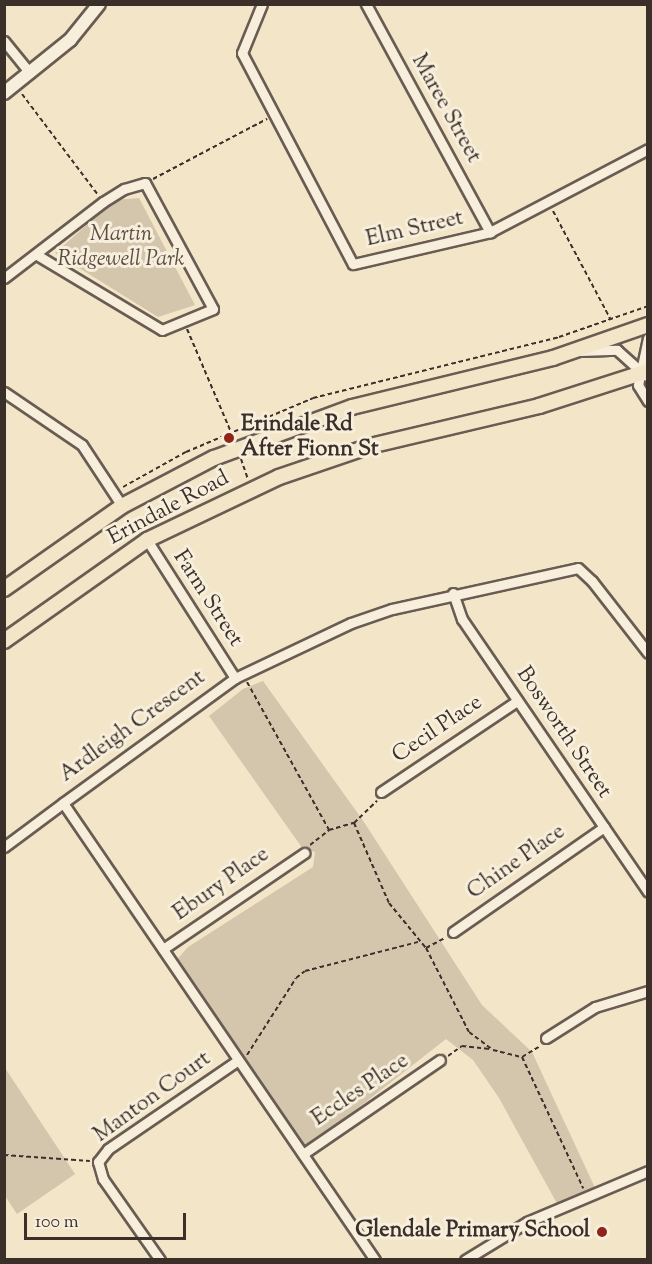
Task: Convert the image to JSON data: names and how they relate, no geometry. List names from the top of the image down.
{
  "streets": {
    "main road": ["Erindale Road"],
    "street": [
      "Maree Street",
      "Elm Street",
      "Farm Street",
      "Ardleigh Crescent",
      "Cecil Place",
      "Bosworth Street",
      "Chine Place",
      "Ebury Place",
      "Eccles Place",
      "Manton Court"
    ]
  },
  "crossings": [
    ["Maree Street", "Elm Street"],
    ["Erindale Road", "Farm Street"],
    ["Farm Street", "Ardleigh Crescent"],
    ["Ardleigh Crescent", "Bosworth Street"],
    ["Ardleigh Crescent", "Ebury Place"],
    ["Ardleigh Crescent", "Eccles Place"],
    ["Ardleigh Crescent", "Manton Court"],
    ["Cecil Place", "Bosworth Street"],
    ["Bosworth Street", "Chine Place"]
  ],
  "parks": ["Martin Ridgewell Park"],
  "places": ["Erindale Rd After Fionn St", "Glendale Primary School"],
  "scale_bar": "100 m"
}
